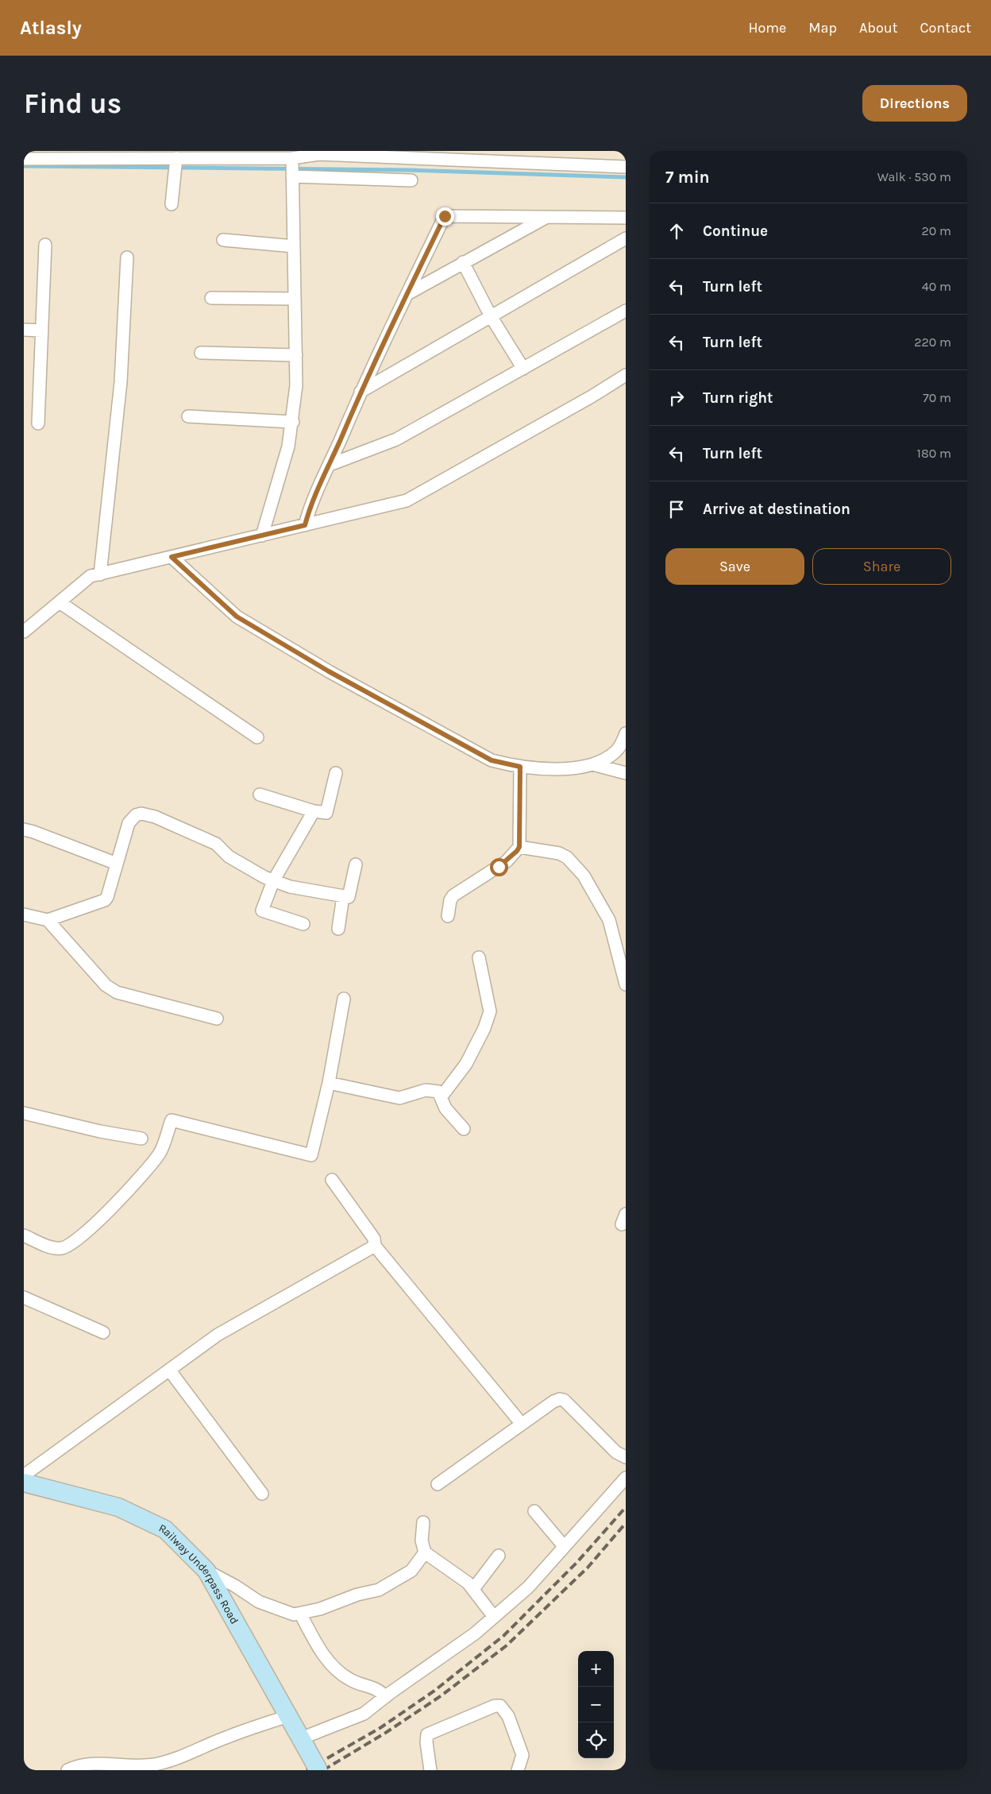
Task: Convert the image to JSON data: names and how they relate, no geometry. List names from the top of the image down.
{
  "streets": {
    "street": ["Railway Underpass Road"]
  },
  "page": {
    "header": "Atlasly",
    "nav": [
      "Home",
      "Map",
      "About",
      "Contact"
    ],
    "buttons": [
      "Directions",
      ["Save", "Share"]
    ],
    "title": "Find us",
    "heading": ["7 min", "Walk · 530 m"],
    "list": [
      ["Continue", "20 m"],
      ["Turn left", "40 m"],
      ["Turn left", "220 m"],
      ["Turn right", "70 m"],
      ["Turn left", "180 m"],
      "Arrive at destination"
    ],
    "map_buttons": ["+", "−"]
  }
}
